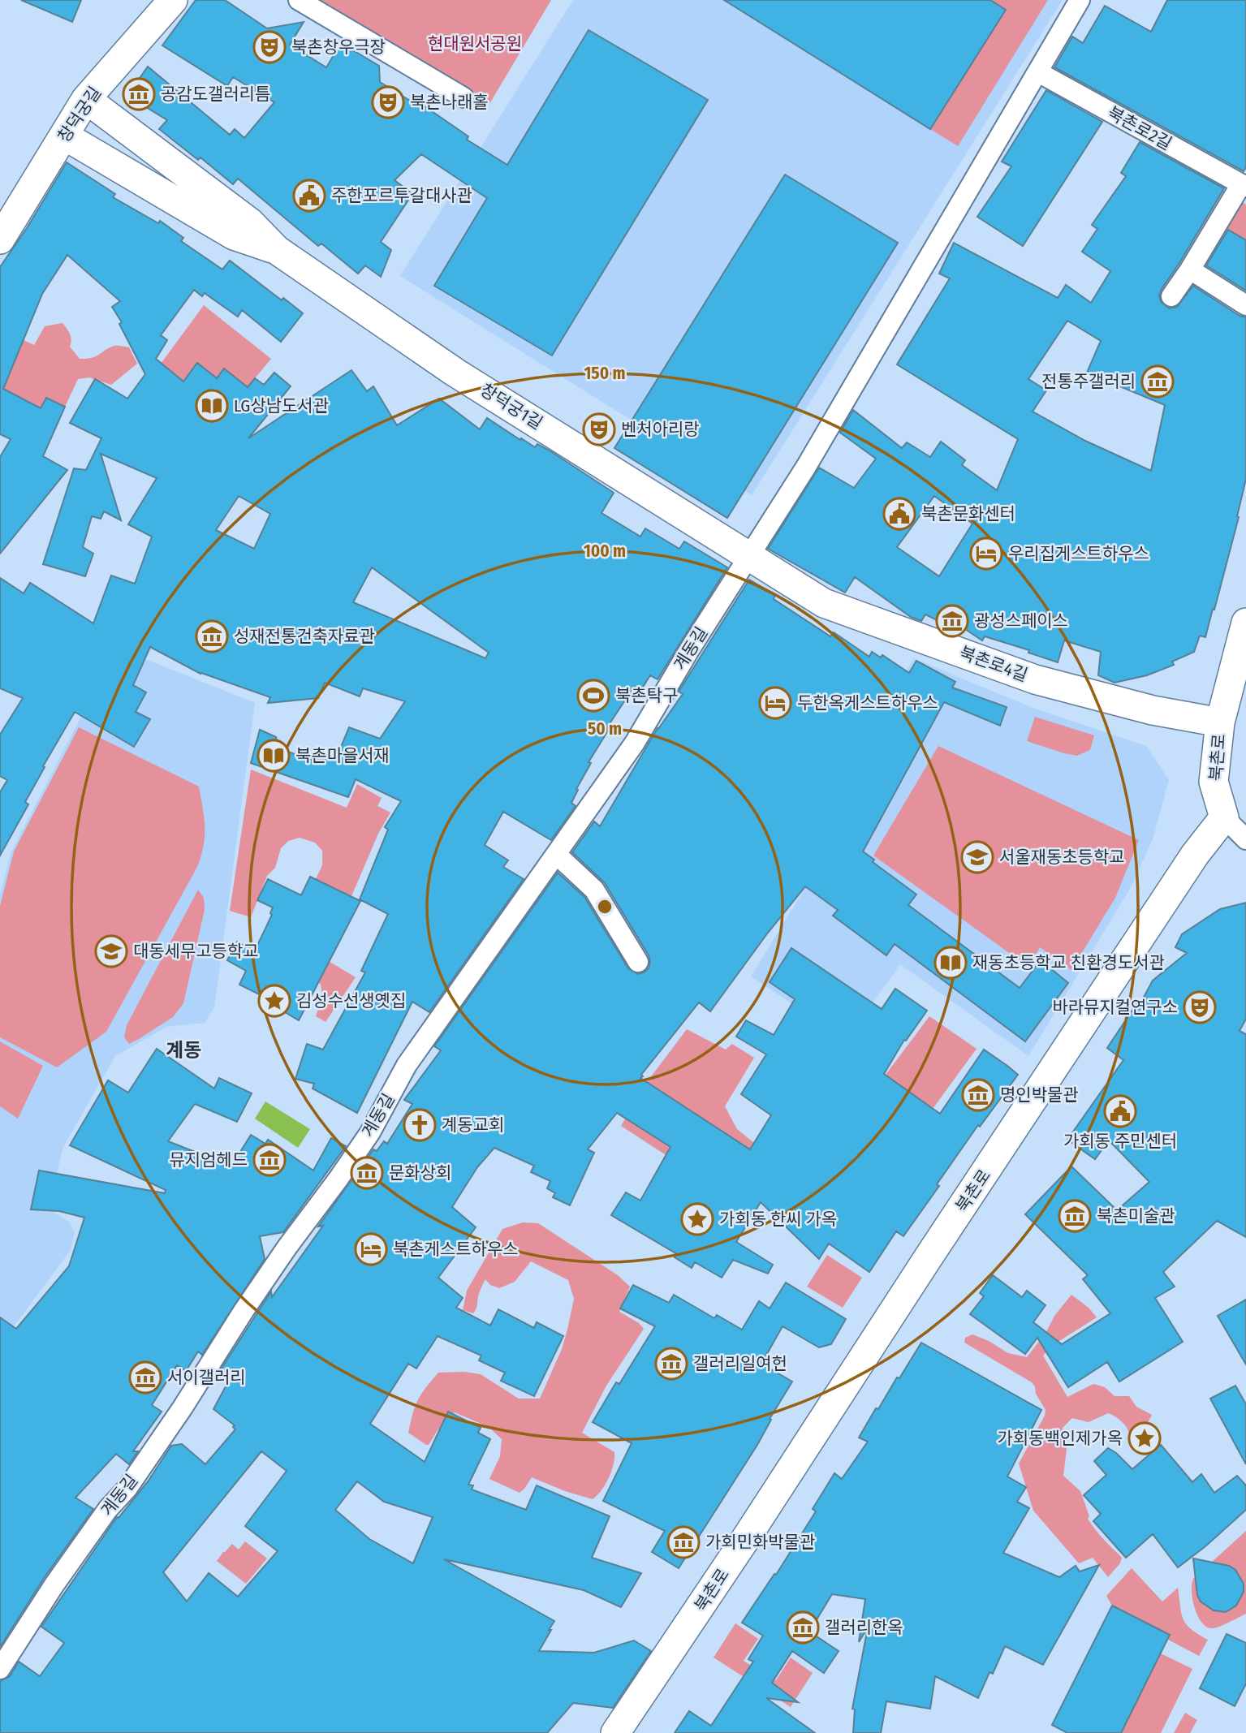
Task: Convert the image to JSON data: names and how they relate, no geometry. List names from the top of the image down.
{
  "streets": {
    "street": [
      "창덕궁길",
      "북촌로2길",
      "창덕궁1길",
      "계동길",
      "북촌로4길",
      "북촌로"
    ]
  },
  "crossings": [
    ["창덕궁길", "창덕궁1길"],
    ["북촌로2길", "계동길"],
    ["창덕궁1길", "계동길"],
    ["창덕궁1길", "북촌로4길"],
    ["계동길", "북촌로4길"],
    ["북촌로4길", "북촌로"]
  ],
  "districts": ["계동"],
  "parks": ["현대원서공원"],
  "places": {
    "theatre": [
      "북촌창우극장",
      "북촌나래홀",
      "벤처아리랑",
      "바라뮤지컬연구소"
    ],
    "museum": [
      "공감도갤러리틈",
      "전통주갤러리",
      "광성스페이스",
      "성재전통건축자료관",
      "명인박물관",
      "뮤지엄헤드",
      "문화상회",
      "북촌미술관",
      "갤러리일여헌",
      "서이갤러리",
      "가회민화박물관",
      "갤러리한옥"
    ],
    "public building": ["주한포르투갈대사관", "북촌문화센터", "가회동 주민센터"],
    "library": ["LG상남도서관", "북촌마을서재", "재동초등학교 친환경도서관"],
    "hotel": ["우리집게스트하우스", "두한옥게스트하우스", "북촌게스트하우스"],
    "sports": ["북촌탁구"],
    "school or university": ["서울재동초등학교", "대동세무고등학교"],
    "place": ["김성수선생옛집", "가회동 한씨 가옥", "가회동백인제가옥"],
    "church": ["계동교회"]
  },
  "rings": ["150 m", "100 m", "50 m"]
}
